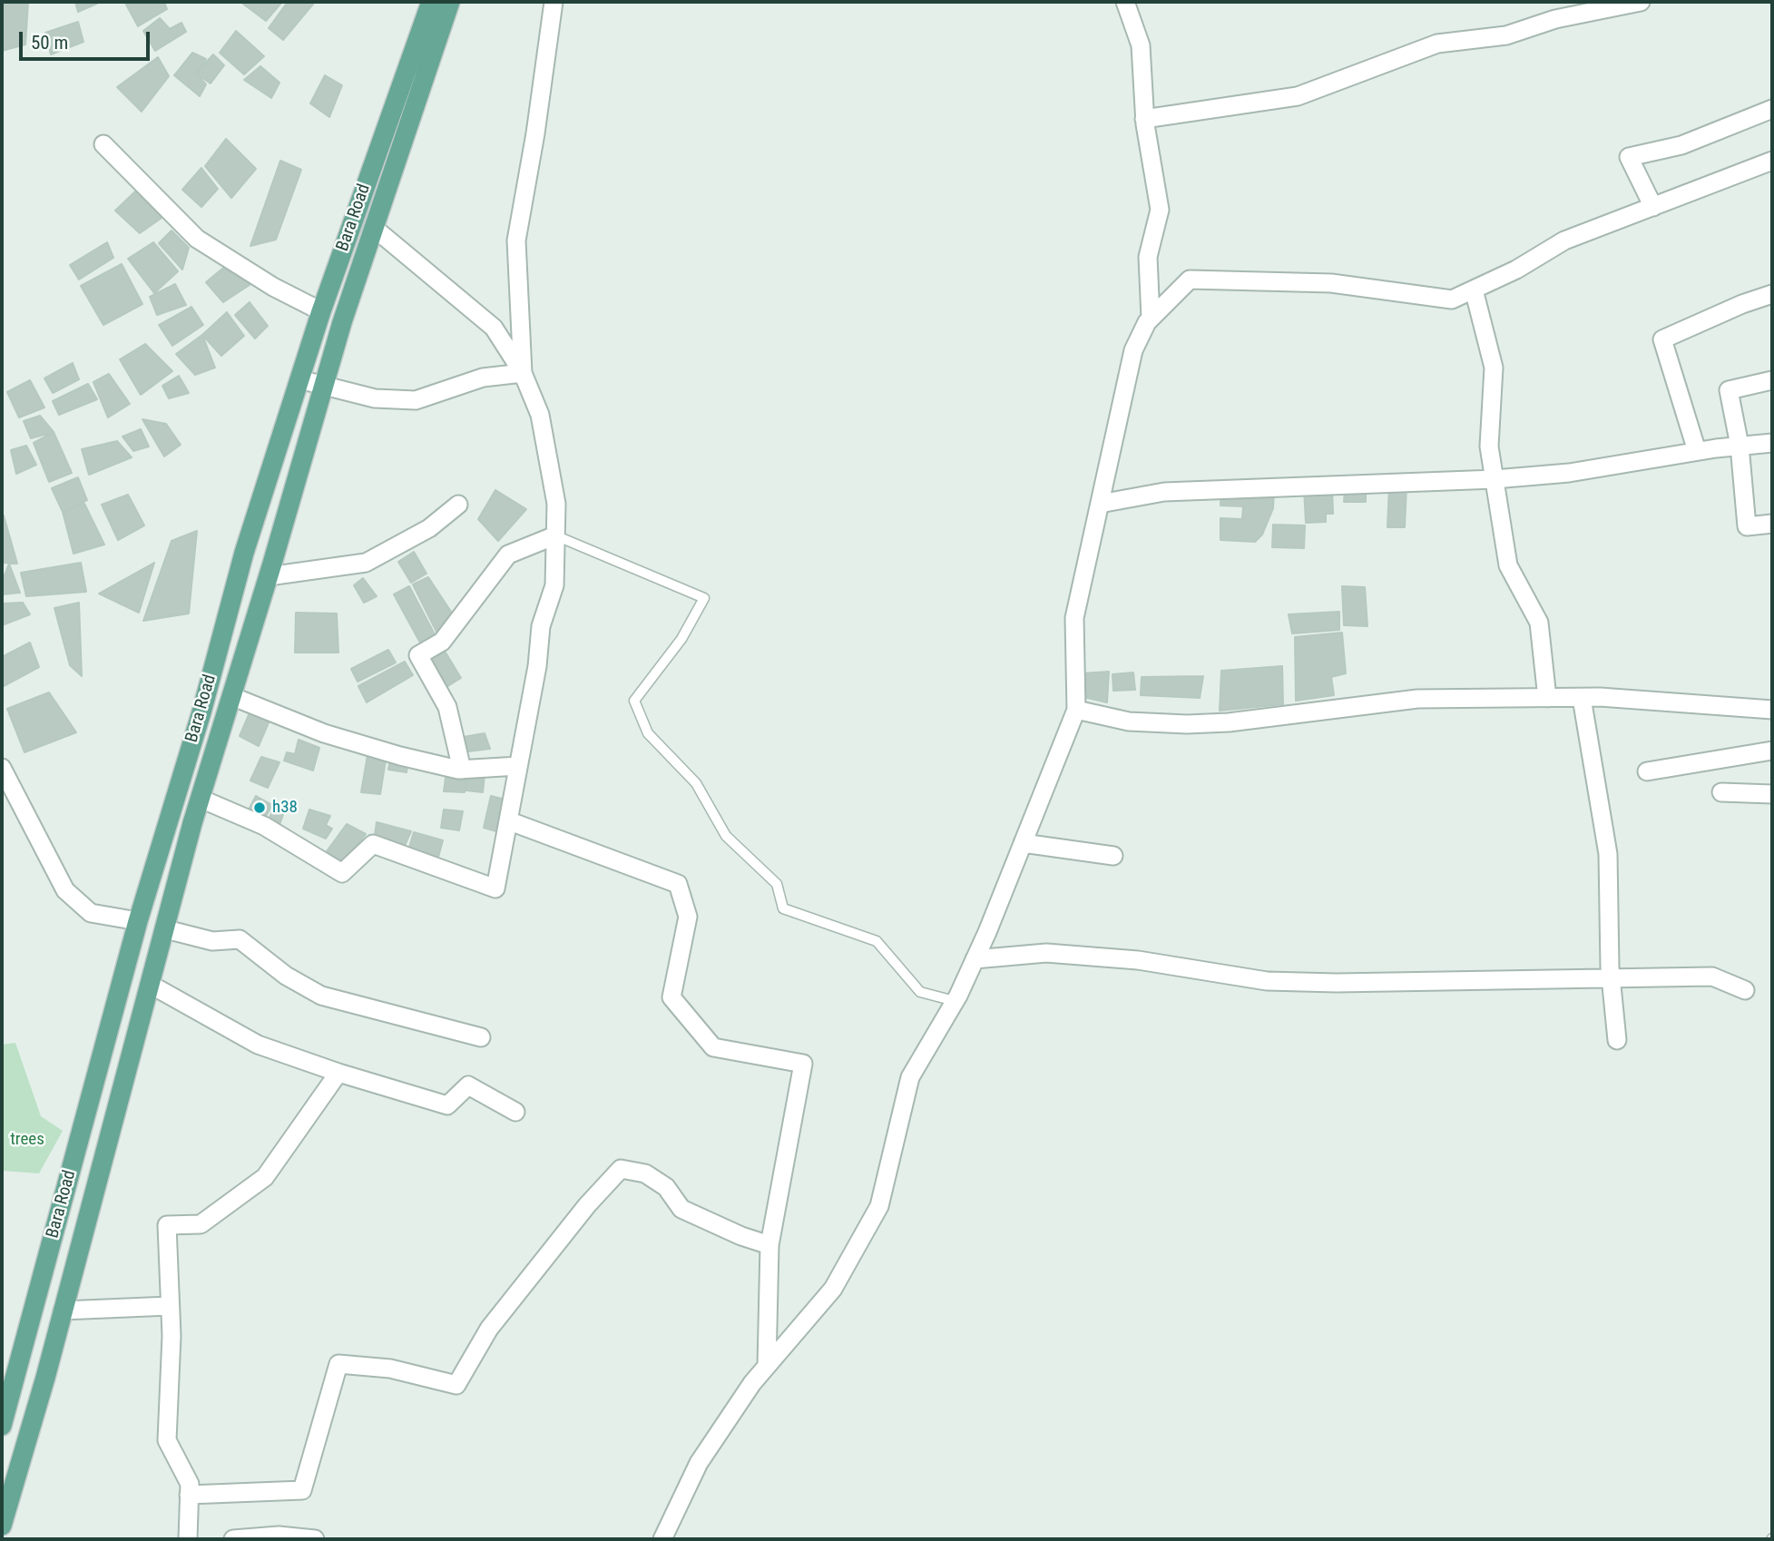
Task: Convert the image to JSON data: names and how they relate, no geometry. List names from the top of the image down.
{
  "streets": {
    "main road": ["Bara Road"]
  },
  "parks": ["trees"],
  "places": ["h38"],
  "scale_bar": "50 m"
}
